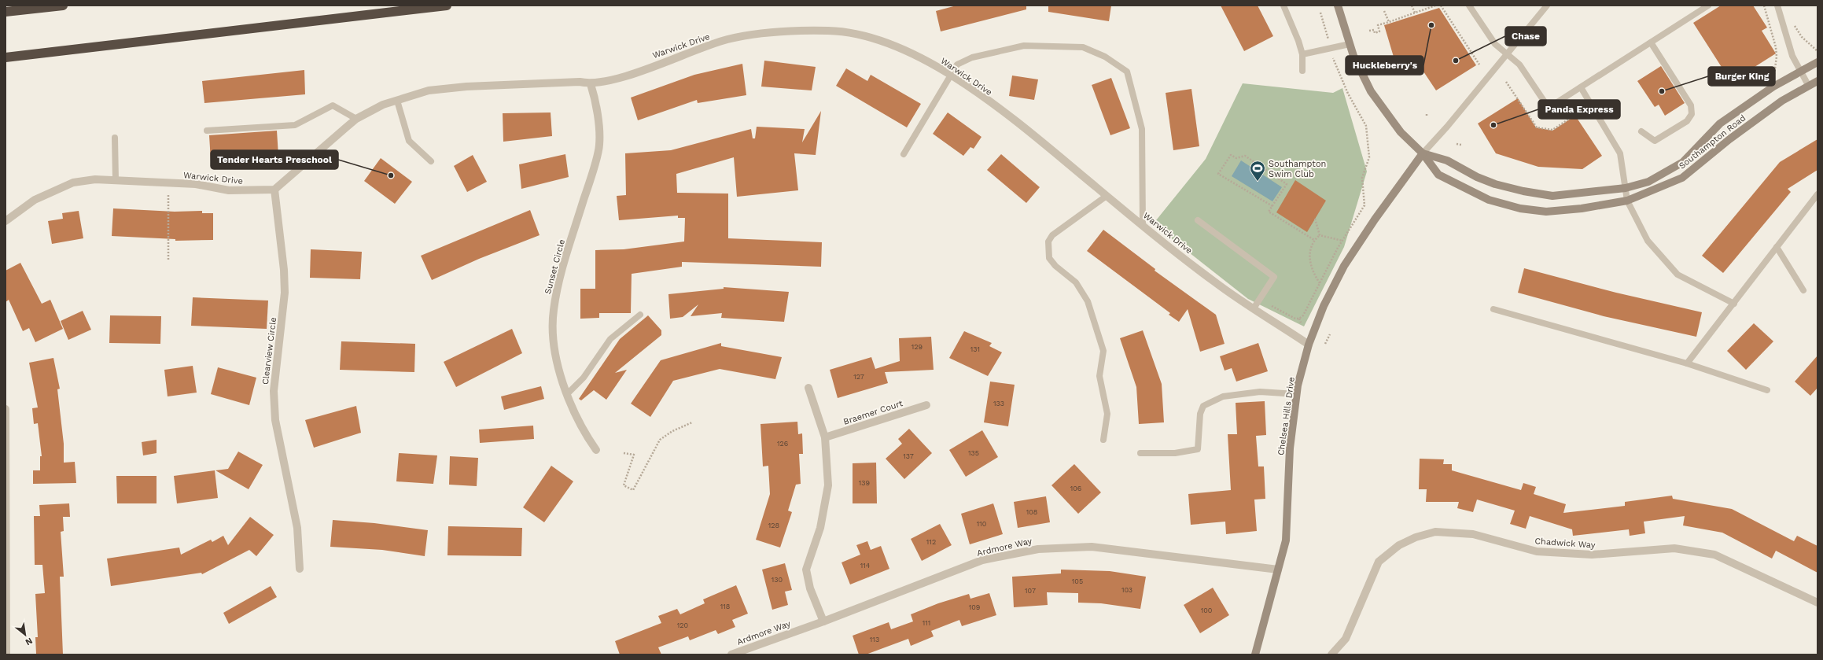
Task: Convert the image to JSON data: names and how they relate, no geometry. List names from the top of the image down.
{
  "streets": {
    "street": [
      "Warwick Drive",
      "Southampton Road",
      "Sunset Circle",
      "Clearview Circle",
      "Braemer Court",
      "Chelsea Hills Drive",
      "Chadwick Way",
      "Ardmore Way"
    ]
  },
  "crossings": [
    ["Warwick Drive", "Sunset Circle"],
    ["Warwick Drive", "Clearview Circle"],
    ["Warwick Drive", "Chelsea Hills Drive"],
    ["Southampton Road", "Chelsea Hills Drive"],
    ["Chelsea Hills Drive", "Ardmore Way"]
  ],
  "places": {
    "other": [
      "Huckleberry's",
      "Chase",
      "Burger King",
      "Panda Express",
      "Tender Hearts Preschool"
    ],
    "sports": ["Southampton Swim Club"]
  },
  "house_numbers": [
    "129",
    "131",
    "127",
    "133",
    "126",
    "135",
    "137",
    "139",
    "106",
    "108",
    "110",
    "128",
    "112",
    "114",
    "130",
    "105",
    "103",
    "107",
    "118",
    "109",
    "100",
    "111",
    "120",
    "113"
  ],
  "north": "bottom right"
}
